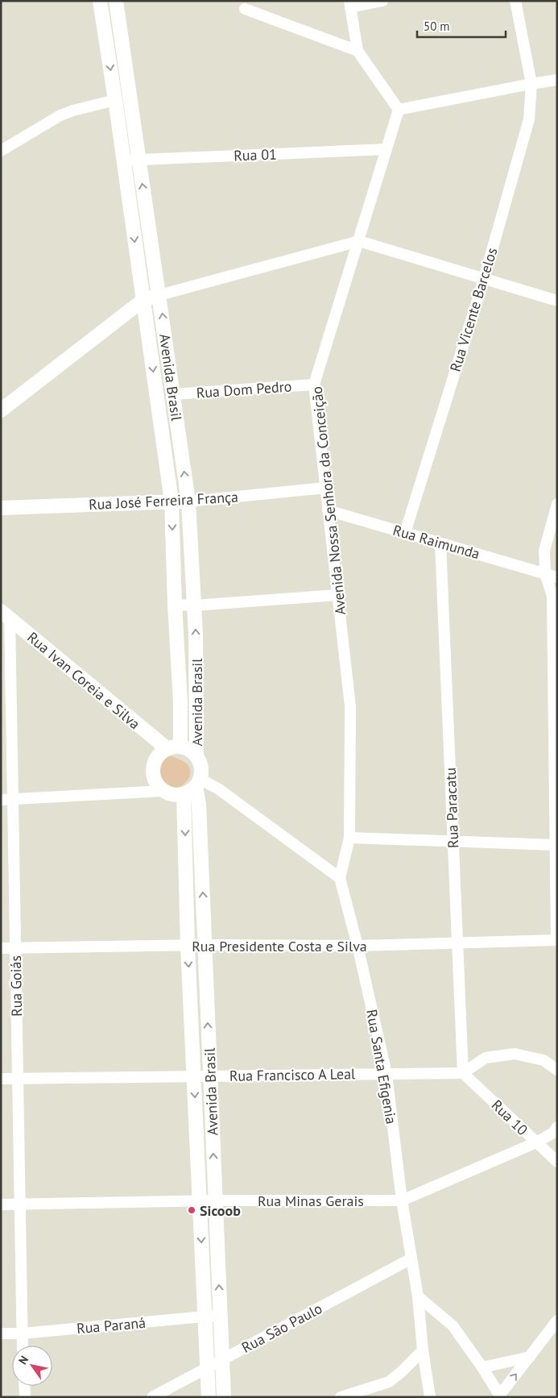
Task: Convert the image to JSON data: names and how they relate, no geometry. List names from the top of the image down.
{
  "streets": {
    "street": [
      "Rua 01",
      "Rua Vicente Barcelos",
      "Avenida Brasil",
      "Rua Dom Pedro",
      "Rua José Ferreira França",
      "Avenida Nossa Senhora da Conceição",
      "Rua Raimunda",
      "Rua Ivan Coreia e Silva",
      "Rua Paracatu",
      "Rua Presidente Costa e Silva",
      "Rua Goiás",
      "Rua Santa Efigenia",
      "Rua Francisco A Leal",
      "Rua 10",
      "Rua Minas Gerais",
      "Rua Paraná",
      "Rua São Paulo"
    ]
  },
  "crossings": [
    ["Rua 01", "Avenida Brasil"],
    ["Rua 01", "Avenida Nossa Senhora da Conceição"],
    ["Rua Vicente Barcelos", "Rua Raimunda"],
    ["Avenida Brasil", "Rua Dom Pedro"],
    ["Avenida Brasil", "Rua José Ferreira França"],
    ["Avenida Brasil", "Rua Ivan Coreia e Silva"],
    ["Avenida Brasil", "Rua Presidente Costa e Silva"],
    ["Avenida Brasil", "Rua Francisco A Leal"],
    ["Avenida Brasil", "Rua Minas Gerais"],
    ["Avenida Brasil", "Rua Paraná"],
    ["Avenida Brasil", "Rua São Paulo"],
    ["Rua Dom Pedro", "Avenida Nossa Senhora da Conceição"],
    ["Rua José Ferreira França", "Avenida Nossa Senhora da Conceição"],
    ["Avenida Nossa Senhora da Conceição", "Rua Raimunda"],
    ["Avenida Nossa Senhora da Conceição", "Rua Santa Efigenia"],
    ["Rua Raimunda", "Rua Paracatu"],
    ["Rua Ivan Coreia e Silva", "Rua Goiás"],
    ["Rua Paracatu", "Rua Presidente Costa e Silva"],
    ["Rua Paracatu", "Rua Francisco A Leal"],
    ["Rua Paracatu", "Rua 10"],
    ["Rua Presidente Costa e Silva", "Rua Goiás"],
    ["Rua Presidente Costa e Silva", "Rua Santa Efigenia"],
    ["Rua Goiás", "Rua Francisco A Leal"],
    ["Rua Goiás", "Rua Minas Gerais"],
    ["Rua Goiás", "Rua Paraná"],
    ["Rua Santa Efigenia", "Rua Francisco A Leal"],
    ["Rua Santa Efigenia", "Rua Minas Gerais"],
    ["Rua Santa Efigenia", "Rua São Paulo"],
    ["Rua Francisco A Leal", "Rua 10"],
    ["Rua 10", "Rua Minas Gerais"]
  ],
  "places": ["Sicoob"],
  "scale_bar": "50 m",
  "north": "top left"
}
